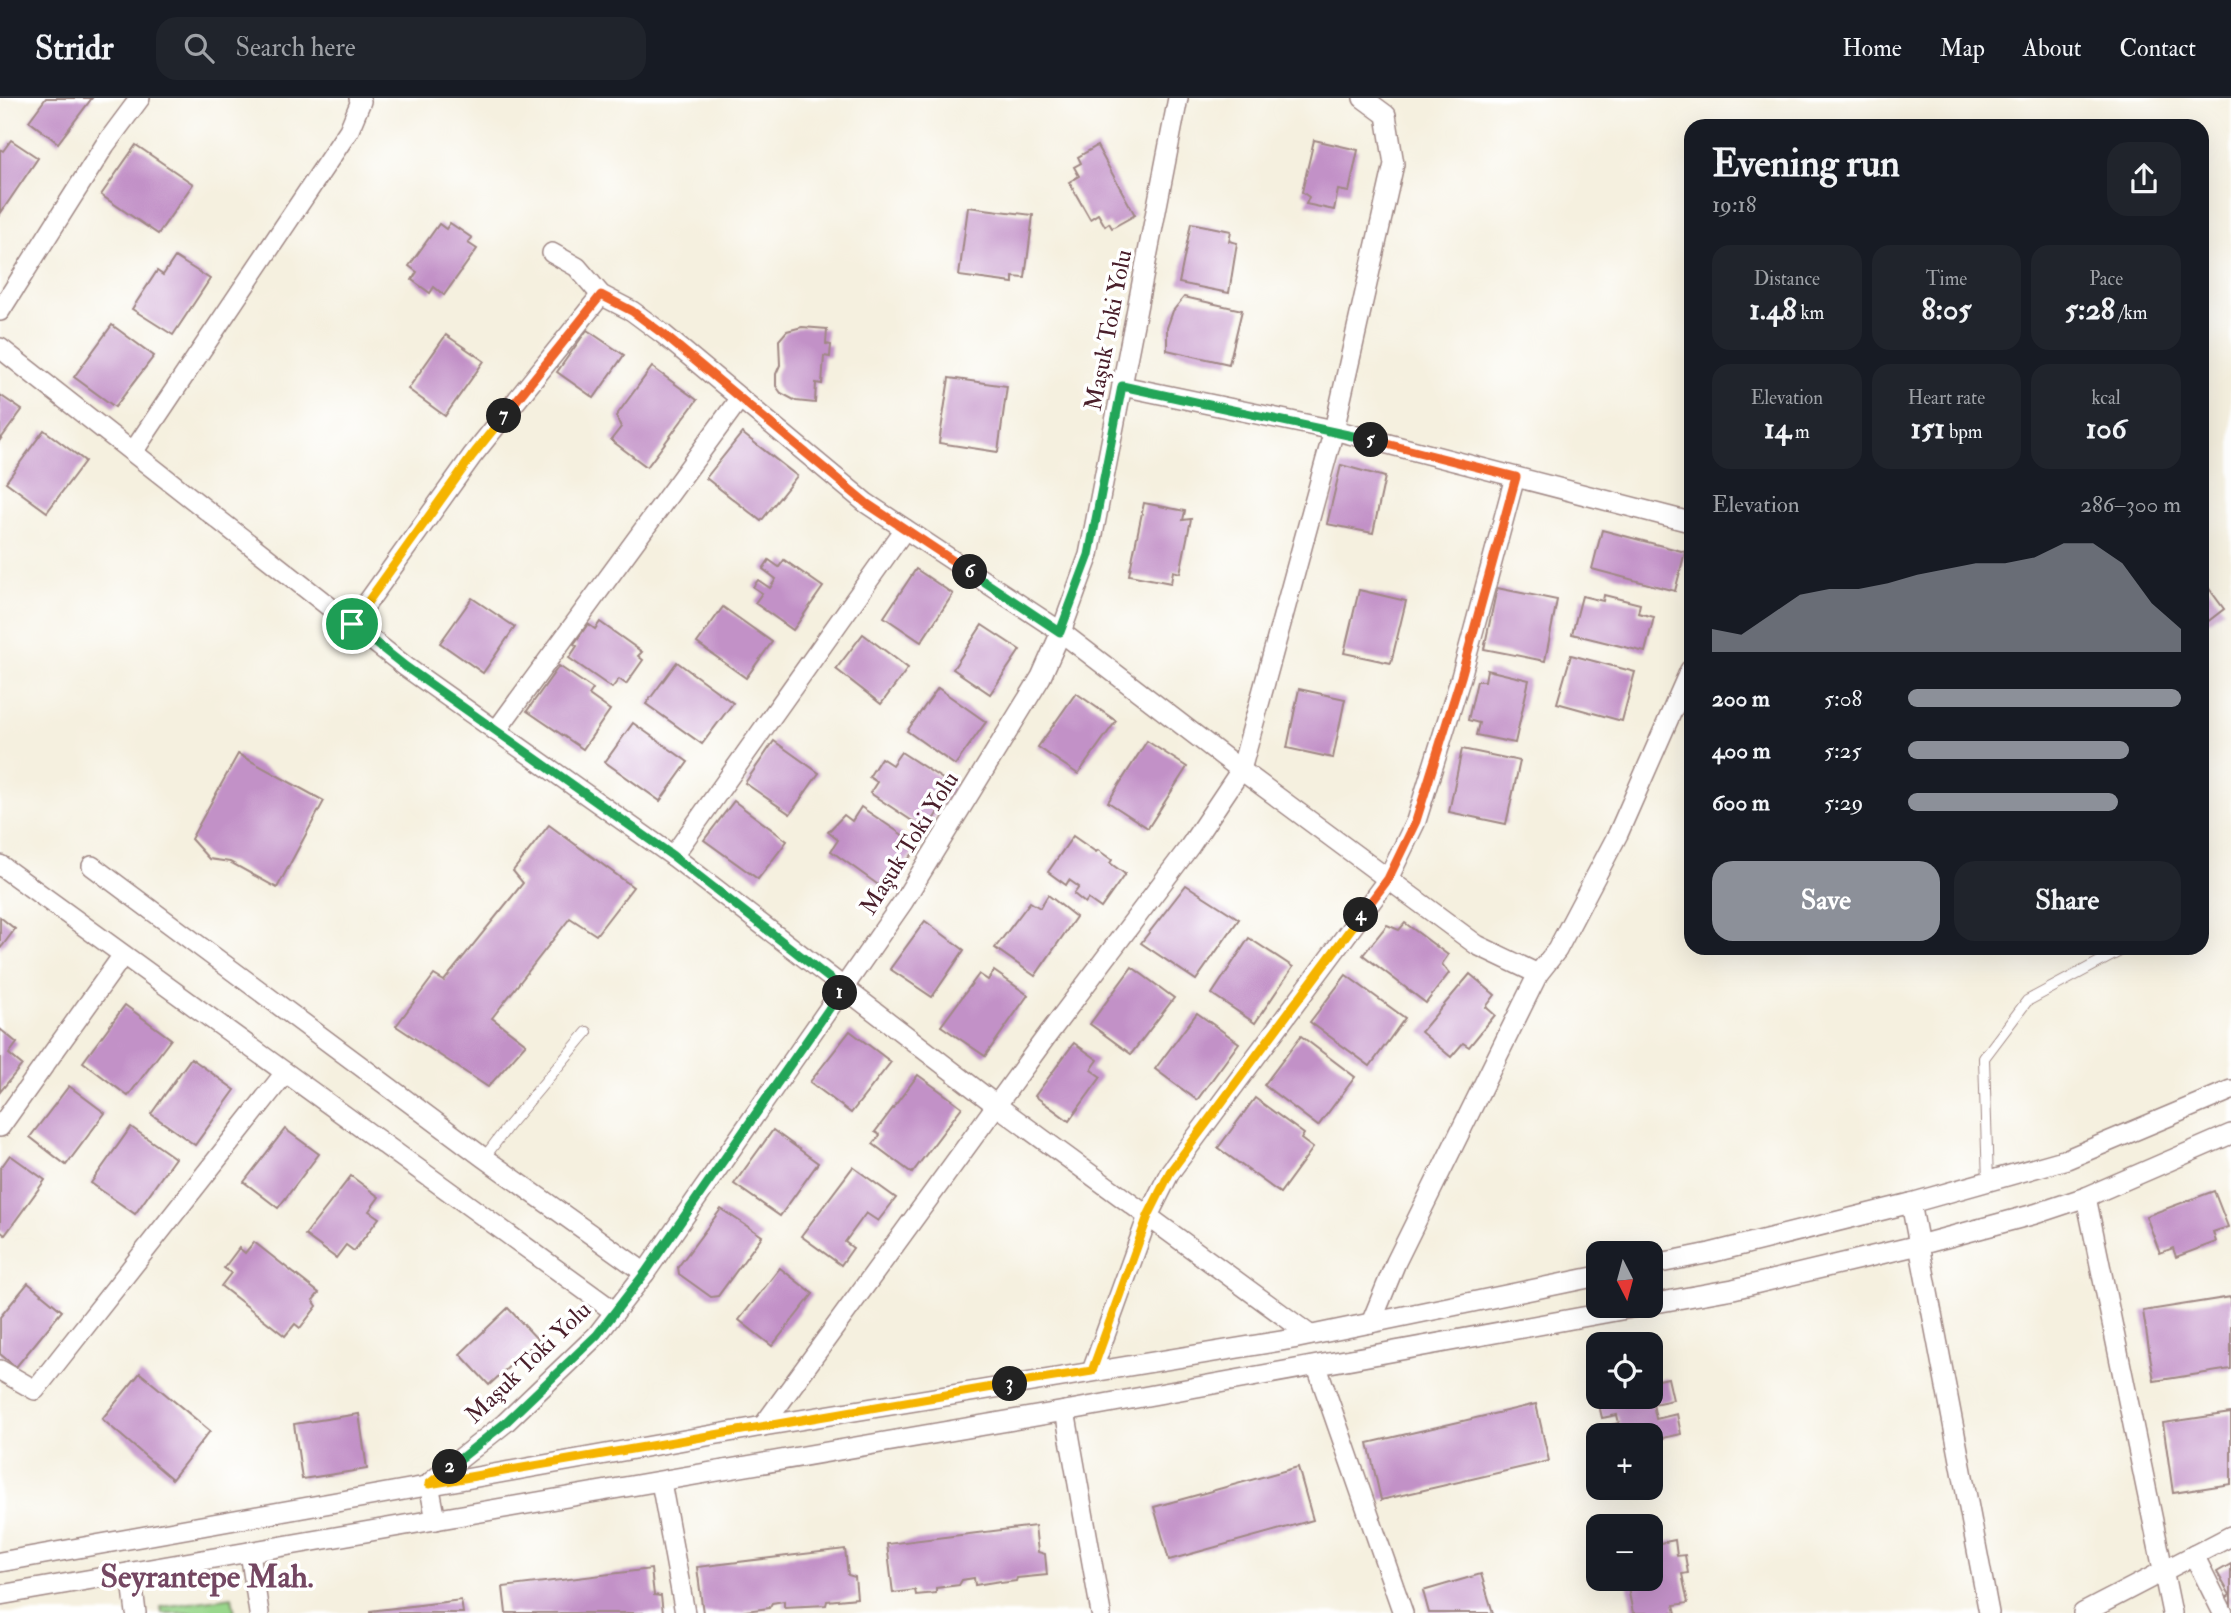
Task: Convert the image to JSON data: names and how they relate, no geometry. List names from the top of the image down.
{
  "streets": {
    "street": ["Maşuk Toki Yolu"]
  },
  "districts": ["Seyrantepe Mah."],
  "north": "bottom",
  "page": {
    "header": "Stridr",
    "search": "Search here",
    "nav": [
      "Home",
      "Map",
      "About",
      "Contact"
    ],
    "heading": ["Evening run", "19:18"],
    "stats": [
      ["Distance", "1.48 km"],
      ["Time", "8:05"],
      ["Pace", "5:28 /km"],
      ["Elevation", "14 m"],
      ["Heart rate", "151 bpm"],
      ["kcal", "106"]
    ],
    "pins": [
      "7",
      "5",
      "6",
      "4",
      "1",
      "3",
      "2"
    ],
    "chart": ["Elevation", "286–300 m"],
    "list": [
      {
        "name": "200 m",
        "note": "5:08"
      },
      {
        "name": "400 m",
        "note": "5:25"
      },
      {
        "name": "600 m",
        "note": "5:29"
      }
    ],
    "buttons": ["Save", "Share"],
    "map_buttons": ["+", "−"]
  }
}
